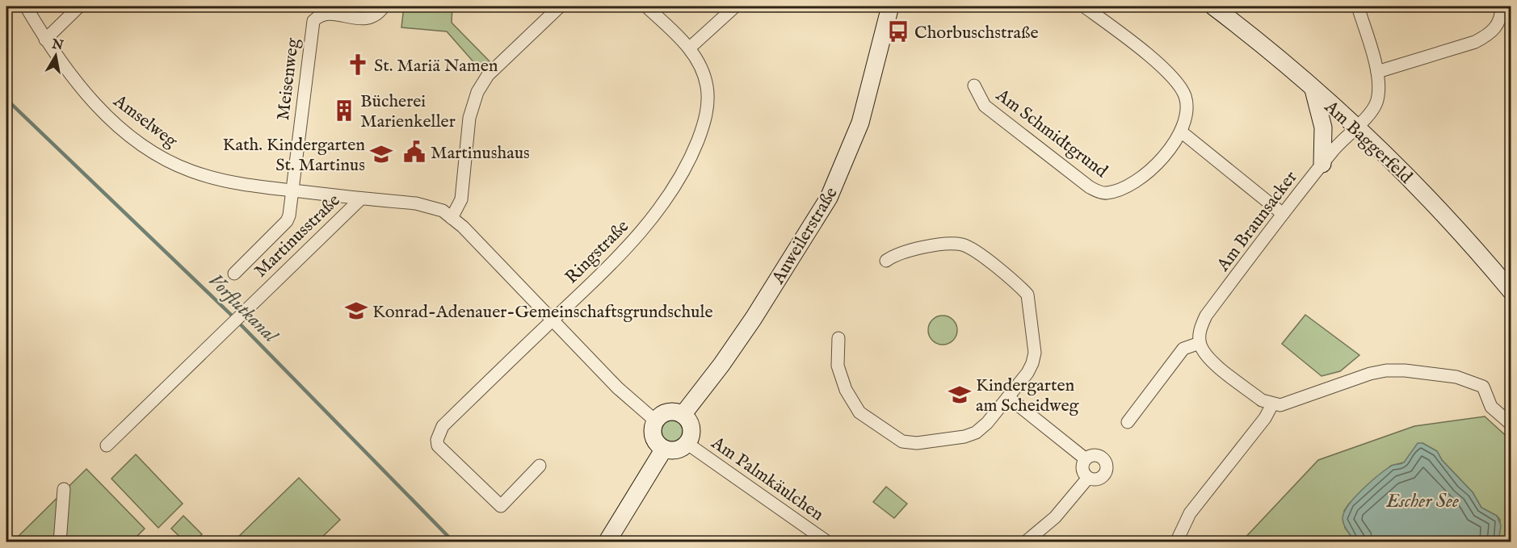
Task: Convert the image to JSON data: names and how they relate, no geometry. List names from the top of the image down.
{
  "streets": {
    "street": [
      "Meisenweg",
      "Amselweg",
      "Am Schmidtgrund",
      "Am Baggerfeld",
      "Am Braunsacker",
      "Martinusstraße",
      "Auweilerstraße",
      "Ringstraße",
      "Am Palmkäulchen"
    ]
  },
  "crossings": [
    ["Meisenweg", "Amselweg"],
    ["Amselweg", "Martinusstraße"],
    ["Am Baggerfeld", "Am Braunsacker"],
    ["Martinusstraße", "Auweilerstraße"],
    ["Martinusstraße", "Ringstraße"],
    ["Martinusstraße", "Am Palmkäulchen"],
    ["Auweilerstraße", "Am Palmkäulchen"]
  ],
  "water": ["Vorflutkanal", "Escher See"],
  "places": {
    "bus stop": ["Chorbuschstraße"],
    "church": ["St. Mariä Namen"],
    "building": ["Bücherei Marienkeller"],
    "public building": ["Martinushaus"],
    "school or university": ["Kath. Kindergarten St. Martinus", "Konrad-Adenauer-Gemeinschaftsgrundschule", "Kindergarten am Scheidweg"]
  },
  "north": "top"
}
